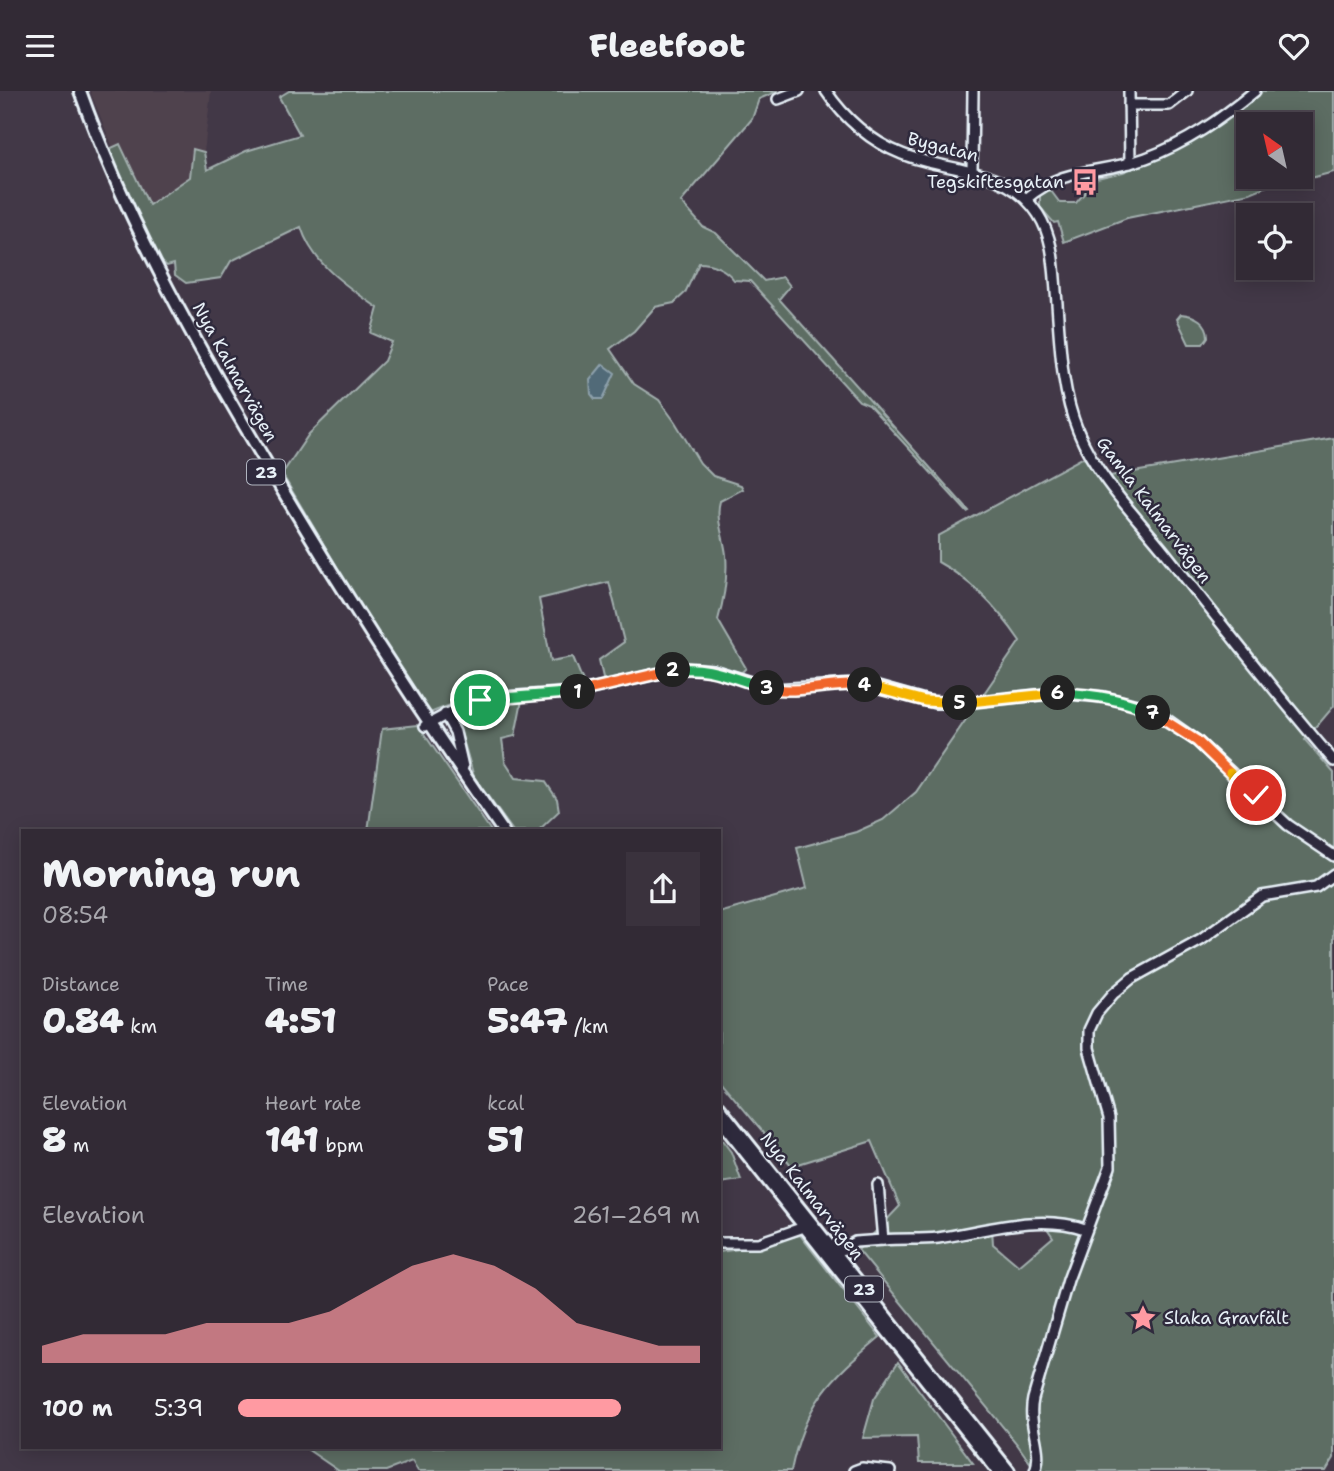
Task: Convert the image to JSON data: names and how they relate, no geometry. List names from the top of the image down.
{
  "streets": {
    "main road": ["Nya Kalmarvägen", "23"],
    "street": ["Bygatan", "Gamla Kalmarvägen"]
  },
  "crossings": [
    ["Bygatan", "Gamla Kalmarvägen"]
  ],
  "places": {
    "bus stop": ["Tegskiftesgatan"],
    "place": ["Slaka Gravfält"]
  },
  "north": "top left",
  "page": {
    "header": "Fleetfoot",
    "pins": [
      "2",
      "4",
      "3",
      "1",
      "6",
      "5",
      "7"
    ],
    "heading": ["Morning run", "08:54"],
    "stats": [
      ["Distance", "0.84 km"],
      ["Time", "4:51"],
      ["Pace", "5:47 /km"],
      ["Elevation", "8 m"],
      ["Heart rate", "141 bpm"],
      ["kcal", "51"]
    ],
    "chart": ["Elevation", "261–269 m"],
    "list": [
      {
        "name": "100 m",
        "note": "5:39"
      }
    ]
  }
}
